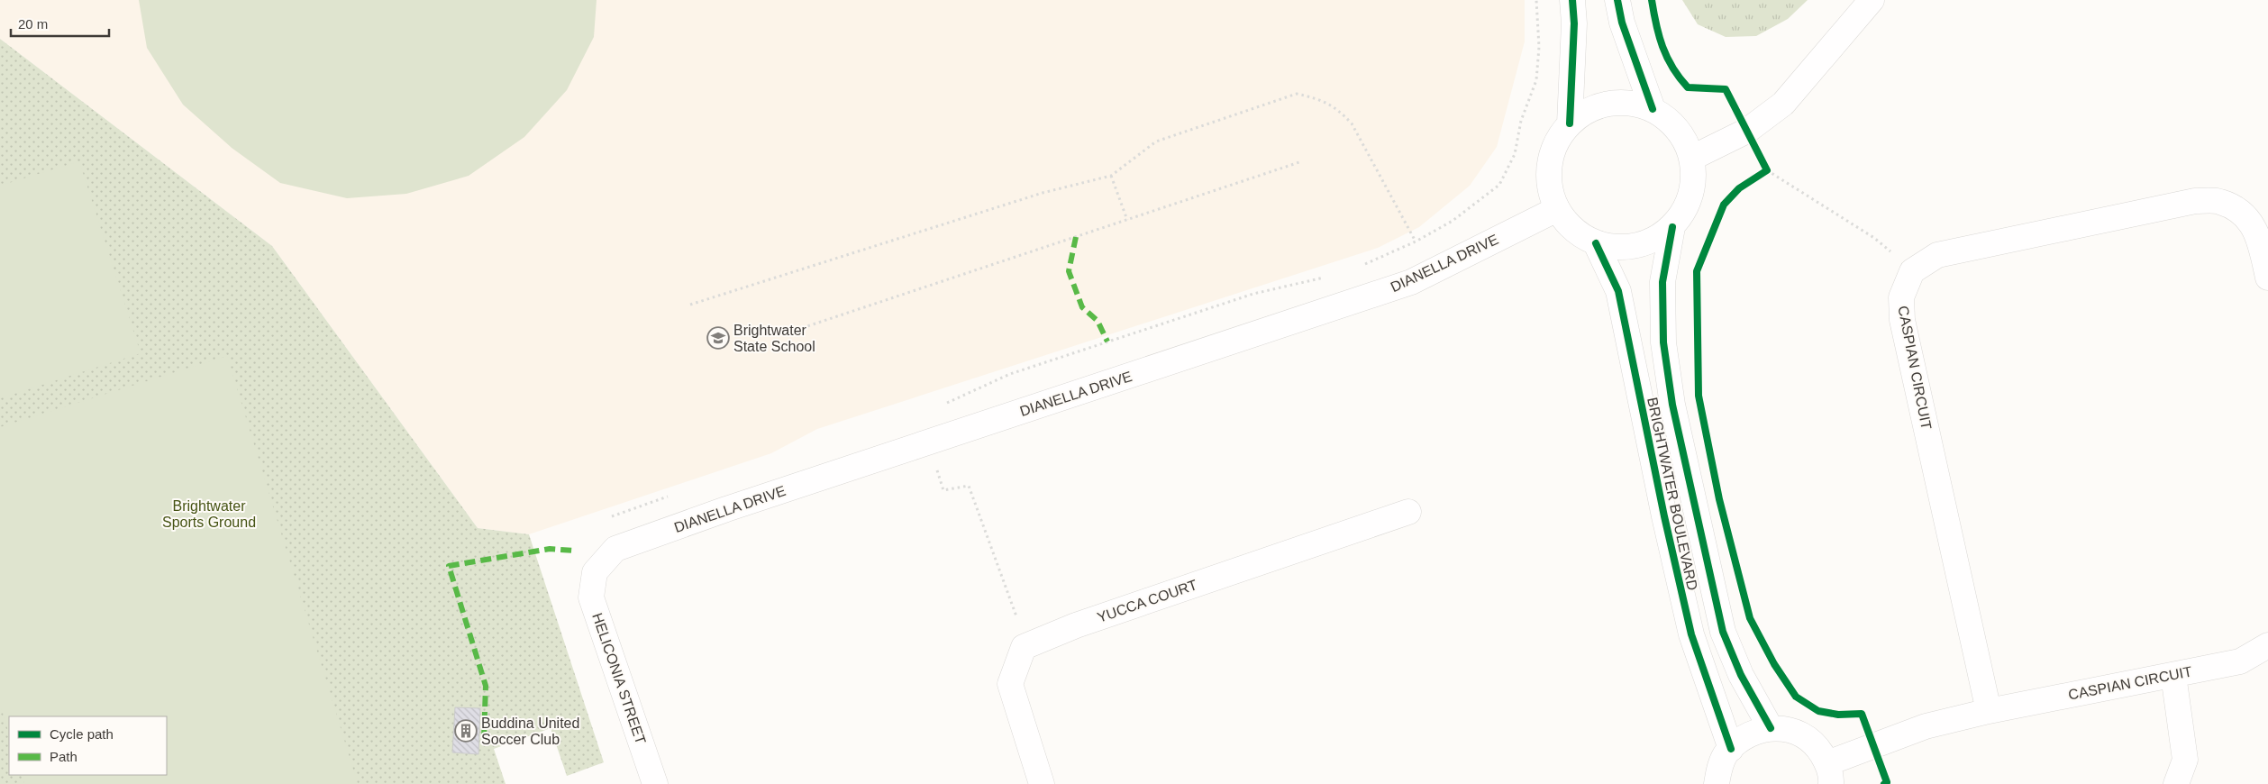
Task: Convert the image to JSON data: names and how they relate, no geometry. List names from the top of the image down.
{
  "streets": {
    "street": [
      "DIANELLA DRIVE",
      "CASPIAN CIRCUIT",
      "BRIGHTWATER BOULEVARD",
      "YUCCA COURT",
      "HELICONIA STREET"
    ]
  },
  "crossings": [
    ["DIANELLA DRIVE", "BRIGHTWATER BOULEVARD"],
    ["DIANELLA DRIVE", "HELICONIA STREET"]
  ],
  "parks": ["Brightwater Sports Ground"],
  "places": {
    "school or university": ["Brightwater State School"],
    "building": ["Buddina United Soccer Club"]
  },
  "legend": ["Cycle path", "Path"],
  "scale_bar": "20 m"
}
